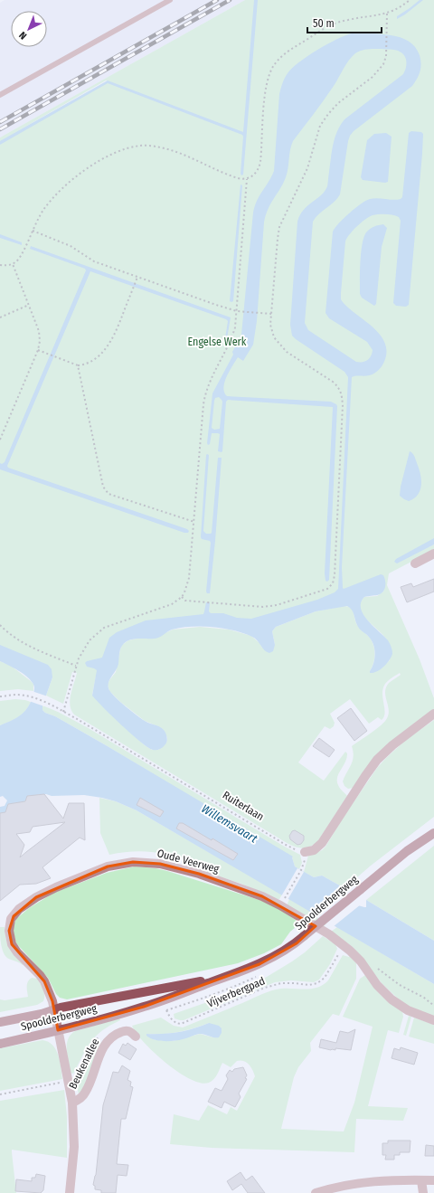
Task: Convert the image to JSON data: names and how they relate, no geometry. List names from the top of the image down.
{
  "streets": {
    "main road": ["Spoolderbergweg"],
    "street": ["Oude Veerweg", "Beukenallee"],
    "path": ["Ruiterlaan", "Vijverbergpad"]
  },
  "crossings": [
    ["Oude Veerweg", "Spoolderbergweg"],
    ["Oude Veerweg", "Vijverbergpad"],
    ["Oude Veerweg", "Beukenallee"],
    ["Spoolderbergweg", "Beukenallee"]
  ],
  "water": ["Willemsvaart"],
  "parks": ["Engelse Werk"],
  "scale_bar": "50 m",
  "north": "bottom left"
}
